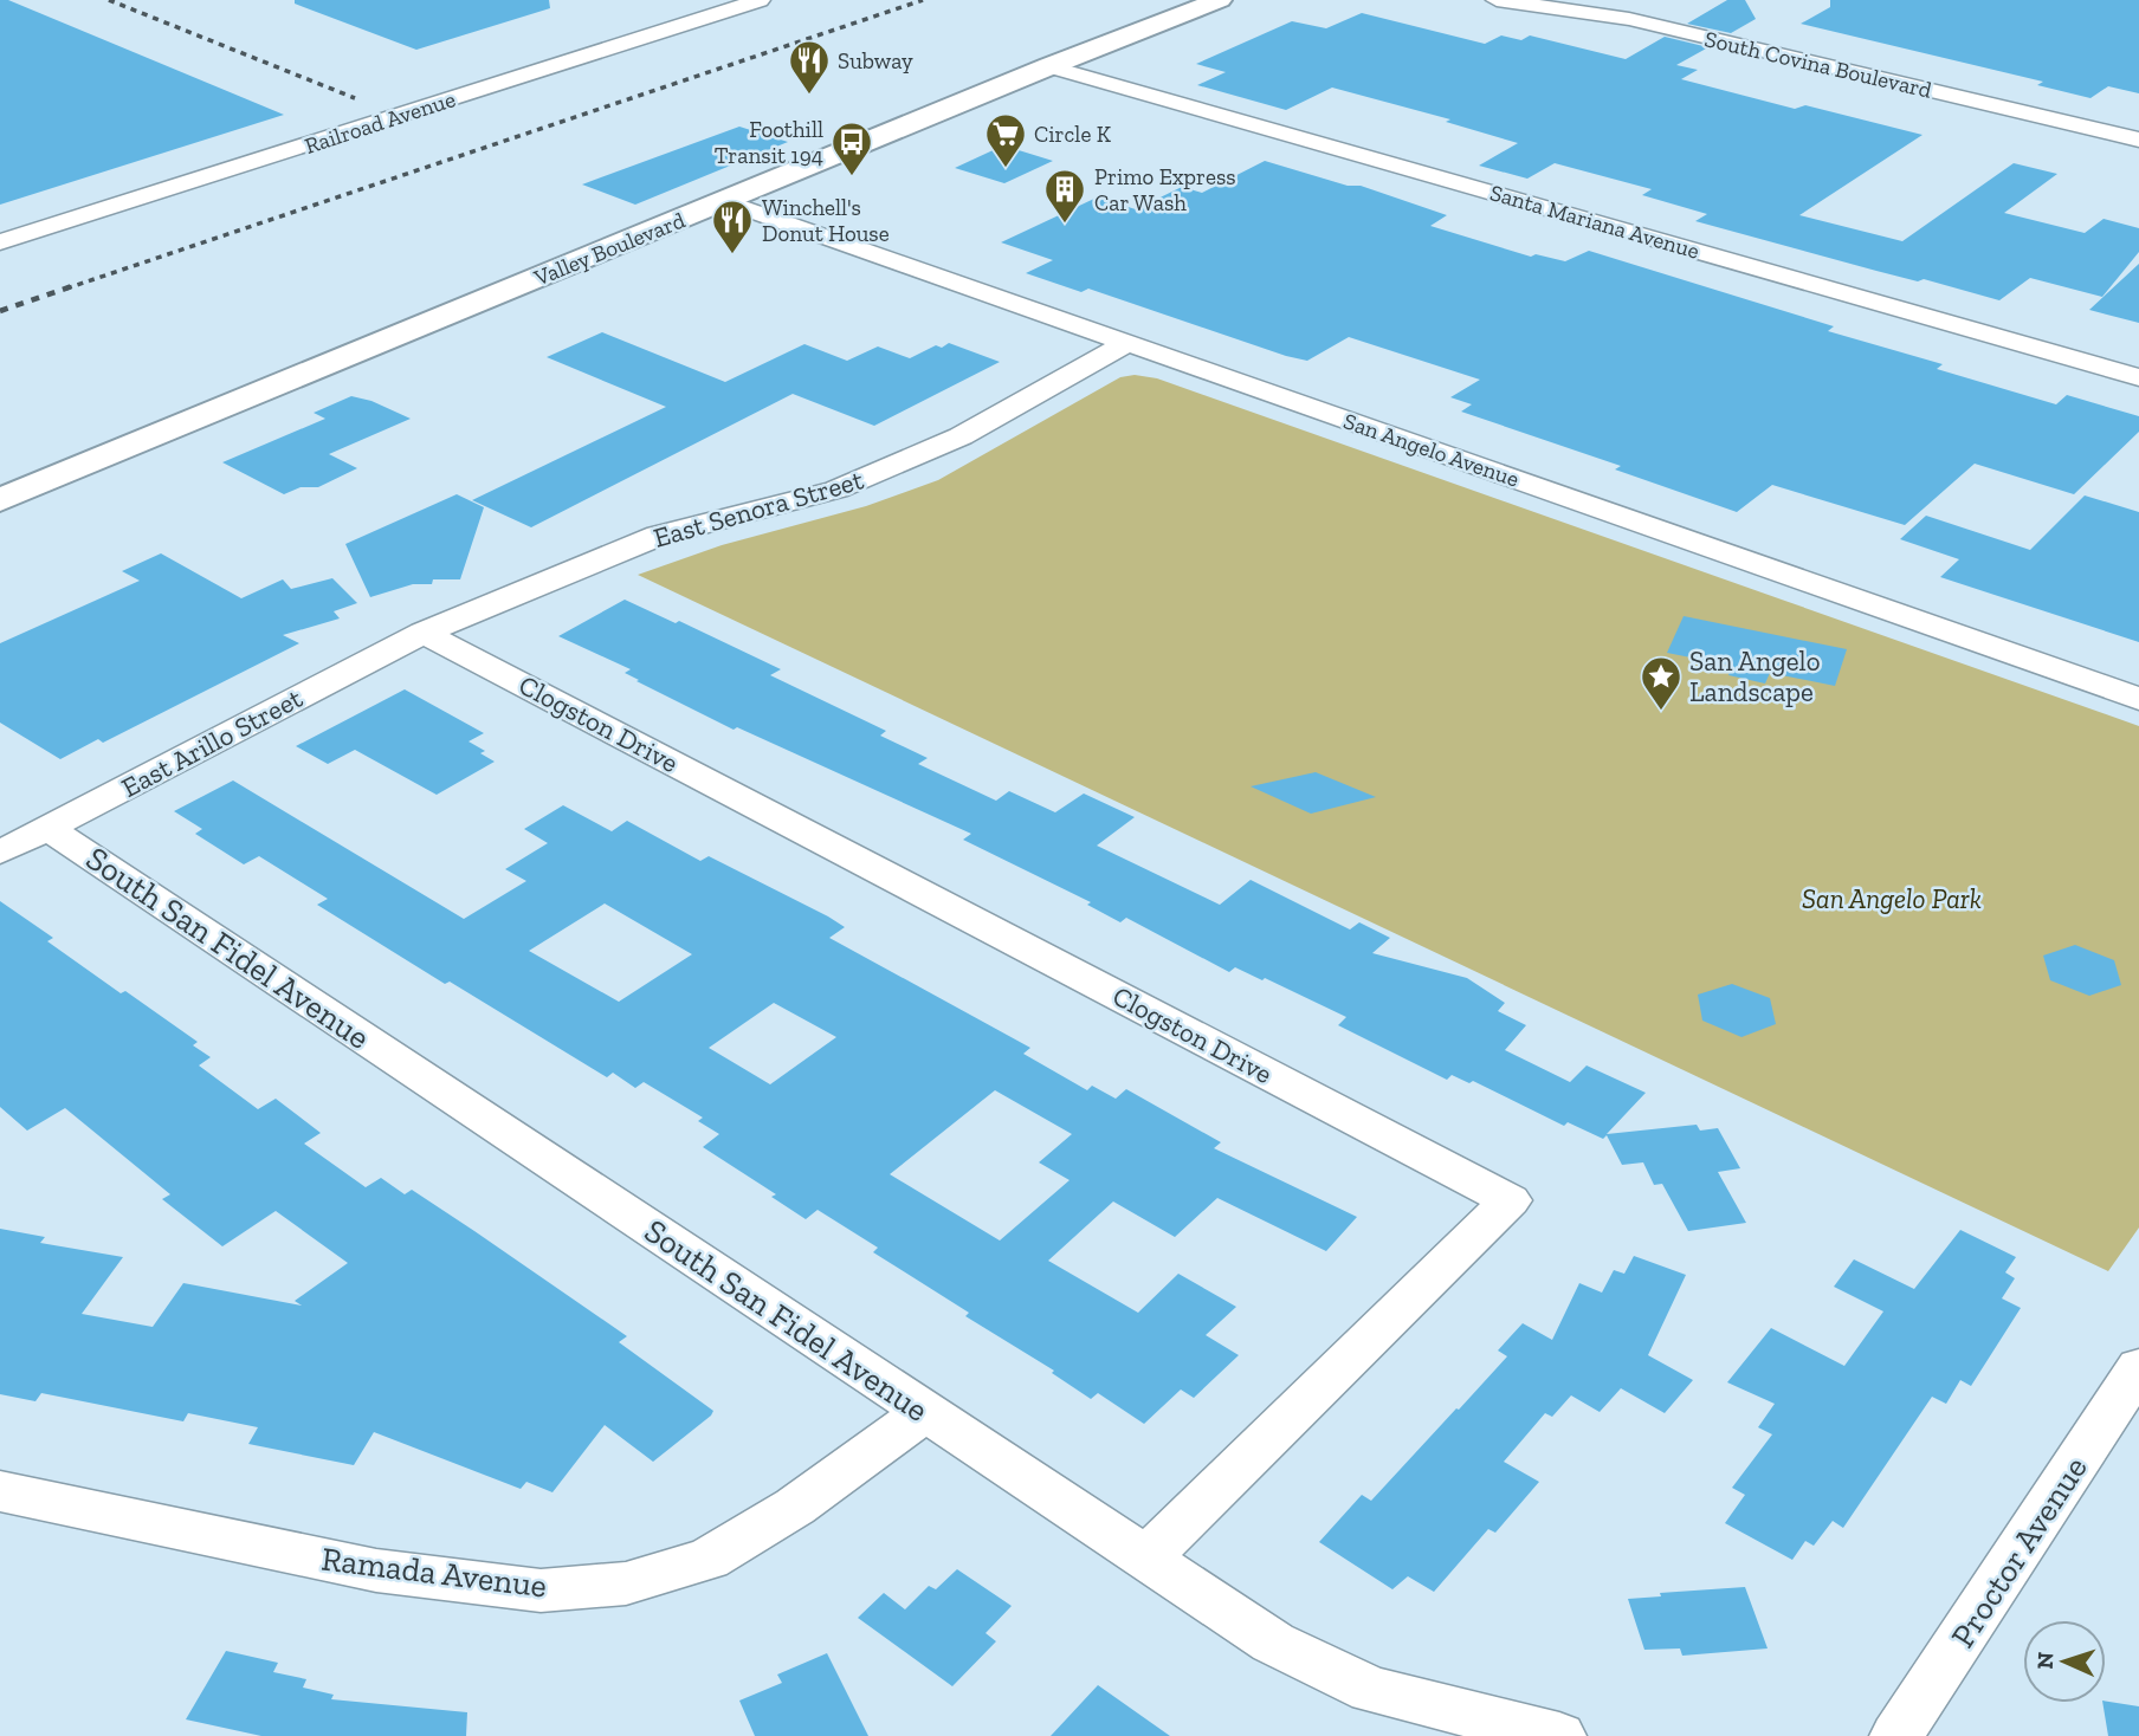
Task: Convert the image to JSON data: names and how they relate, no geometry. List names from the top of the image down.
{
  "streets": {
    "main road": ["Valley Boulevard"],
    "street": [
      "South Covina Boulevard",
      "Railroad Avenue",
      "Santa Mariana Avenue",
      "San Angelo Avenue",
      "East Senora Street",
      "Clogston Drive",
      "East Arillo Street",
      "South San Fidel Avenue",
      "Proctor Avenue",
      "Ramada Avenue"
    ]
  },
  "crossings": [
    ["Santa Mariana Avenue", "Valley Boulevard"],
    ["Valley Boulevard", "San Angelo Avenue"],
    ["San Angelo Avenue", "East Senora Street"],
    ["East Senora Street", "Clogston Drive"],
    ["East Senora Street", "East Arillo Street"],
    ["Clogston Drive", "East Arillo Street"],
    ["Clogston Drive", "South San Fidel Avenue"],
    ["East Arillo Street", "South San Fidel Avenue"],
    ["South San Fidel Avenue", "Ramada Avenue"]
  ],
  "parks": ["San Angelo Park"],
  "places": {
    "restaurant": ["Subway", "Winchell's Donut House"],
    "supermarket": ["Circle K"],
    "bus stop": ["Foothill Transit 194"],
    "building": ["Primo Express Car Wash"],
    "place": ["San Angelo Landscape"]
  },
  "north": "left"
}
